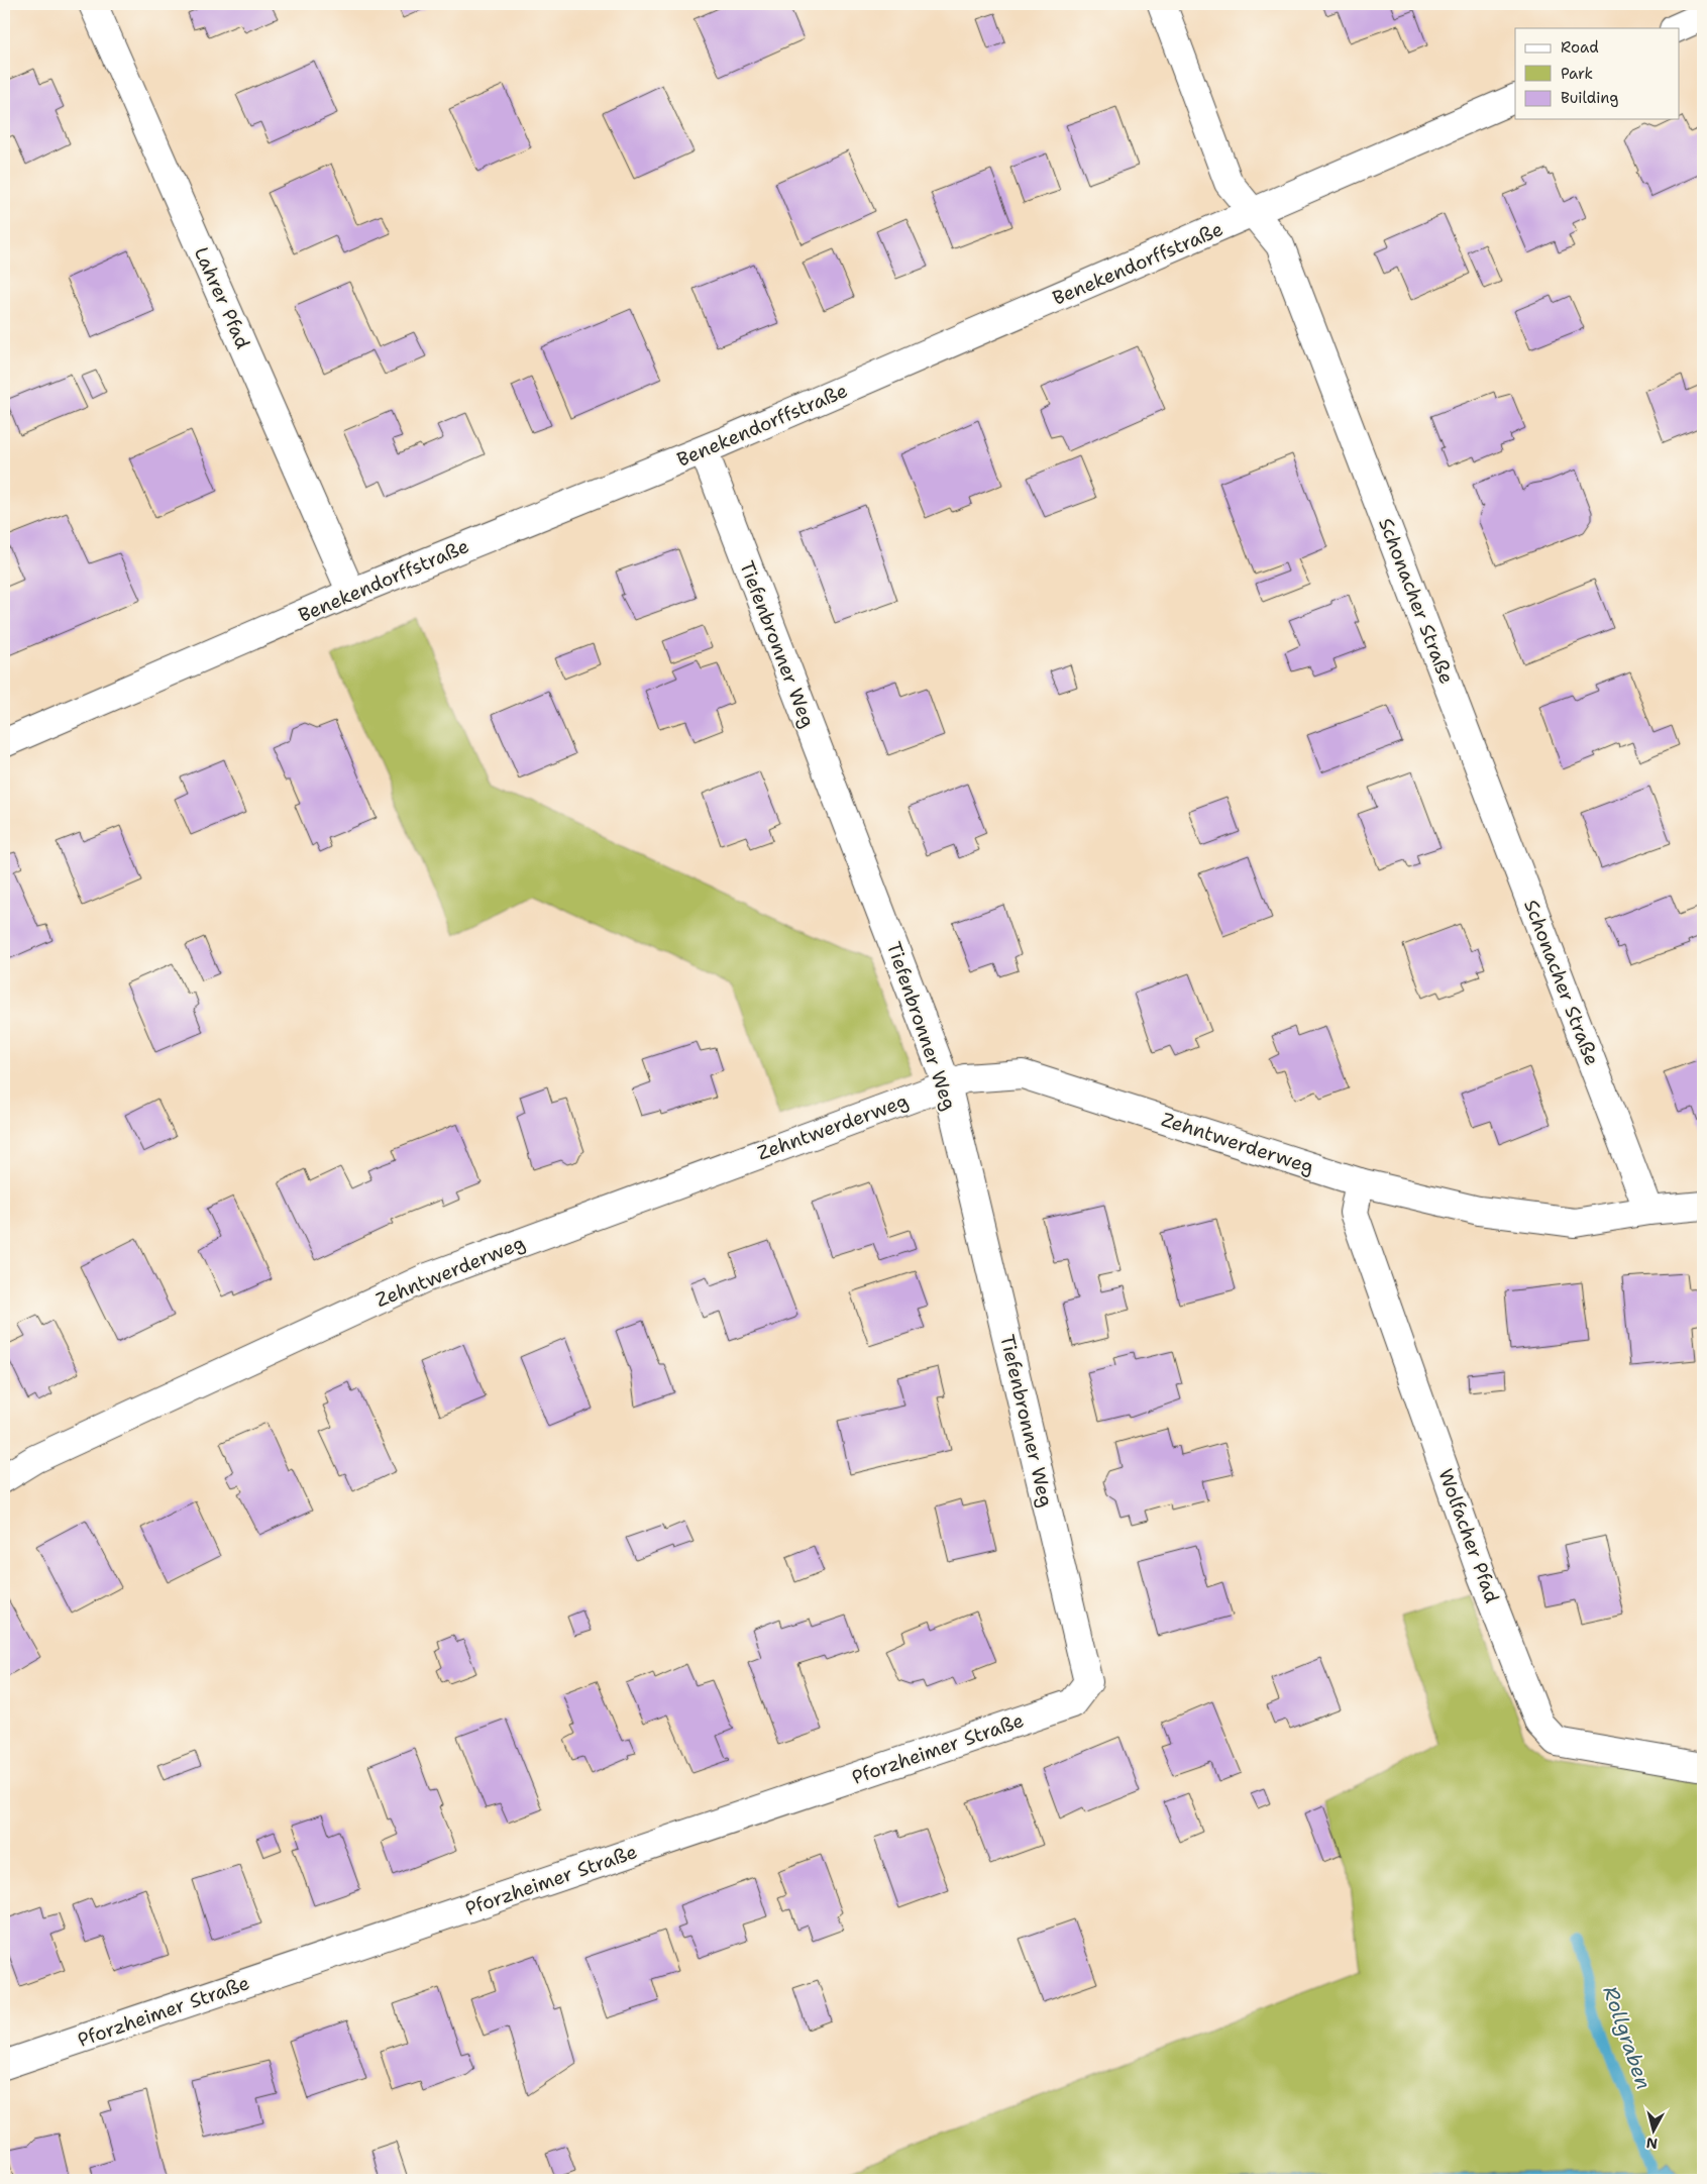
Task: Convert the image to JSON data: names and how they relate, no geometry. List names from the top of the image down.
{
  "streets": {
    "street": [
      "Benekendorffstraße",
      "Lahrer Pfad",
      "Schonacher Straße",
      "Tiefenbronner Weg",
      "Zehntwerderweg",
      "Wolfacher Pfad",
      "Pforzheimer Straße"
    ]
  },
  "crossings": [
    ["Benekendorffstraße", "Lahrer Pfad"],
    ["Benekendorffstraße", "Schonacher Straße"],
    ["Benekendorffstraße", "Tiefenbronner Weg"],
    ["Schonacher Straße", "Zehntwerderweg"],
    ["Tiefenbronner Weg", "Zehntwerderweg"],
    ["Tiefenbronner Weg", "Pforzheimer Straße"],
    ["Zehntwerderweg", "Wolfacher Pfad"]
  ],
  "water": ["Rollgraben"],
  "legend": ["Road", "Park", "Building"],
  "north": "bottom"
}
